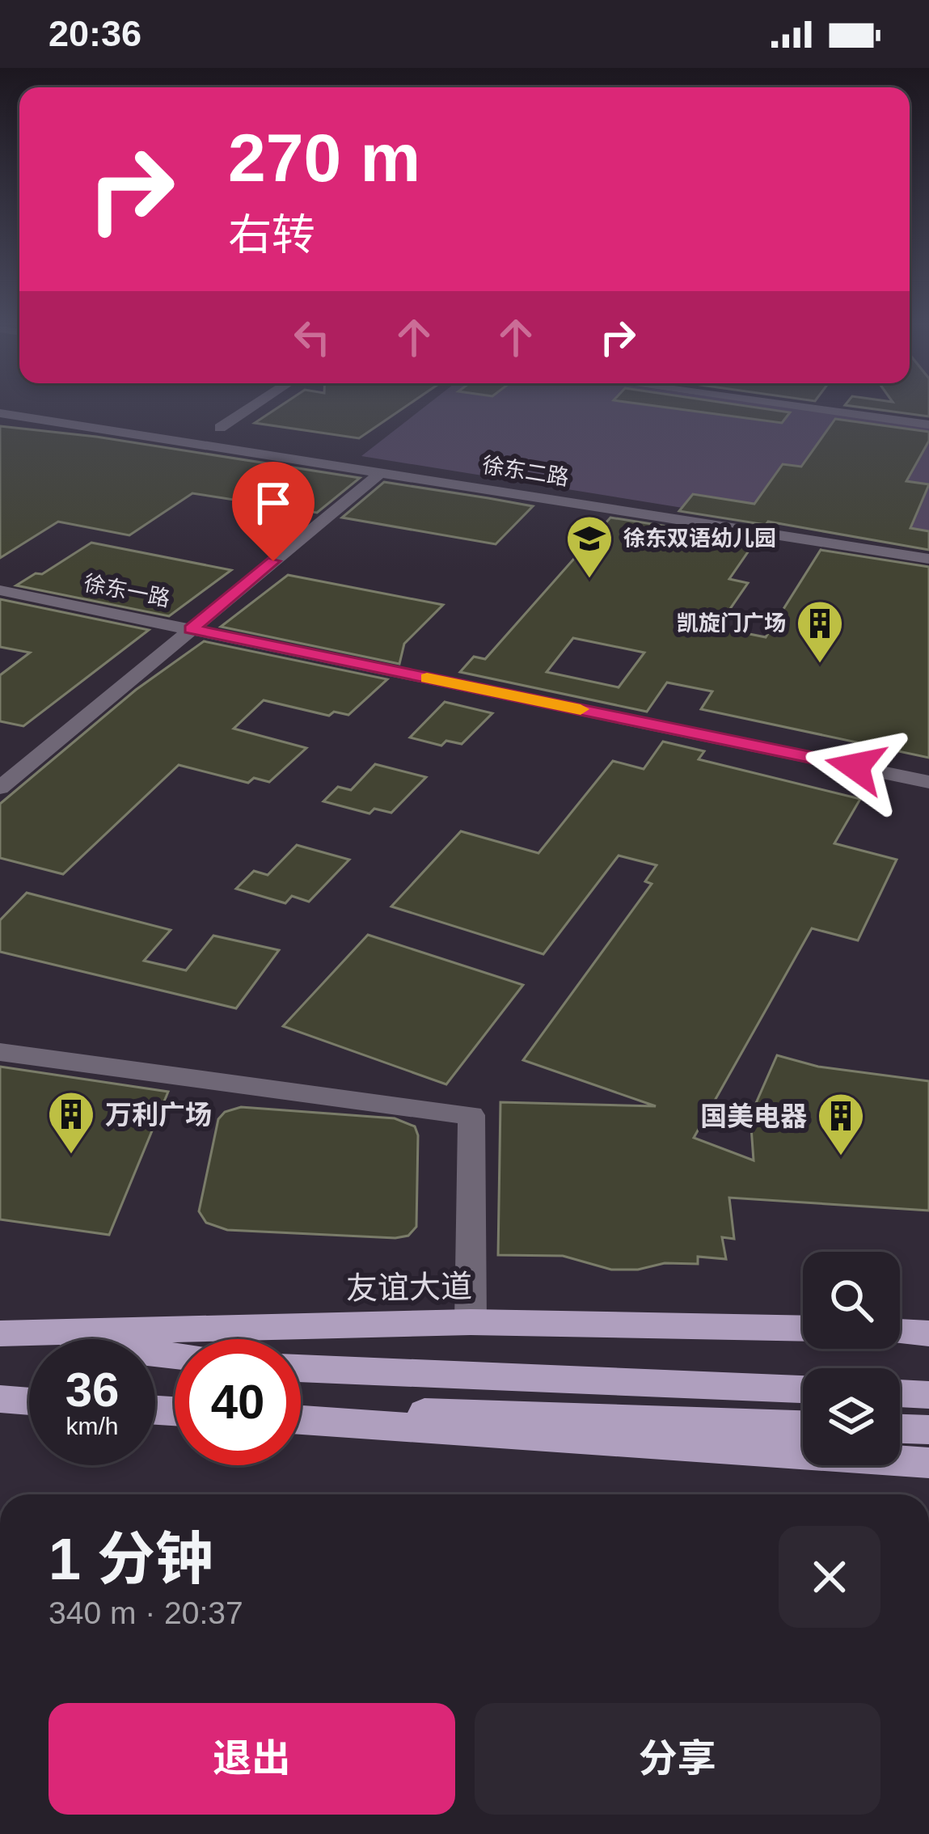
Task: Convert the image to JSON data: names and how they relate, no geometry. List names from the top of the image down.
{
  "streets": {
    "main road": ["友谊大道"],
    "street": ["徐东二路", "徐东一路"]
  },
  "places": {
    "school or university": ["徐东双语幼儿园"],
    "building": ["凯旋门广场", "万利广场", "国美电器"]
  },
  "page": {
    "status": "20:36",
    "turn": ["270 m", "右转"],
    "speed": "36 km/h",
    "limit": "40",
    "heading": ["1 分钟", "340 m · 20:37"],
    "buttons": ["退出", "分享"]
  }
}
